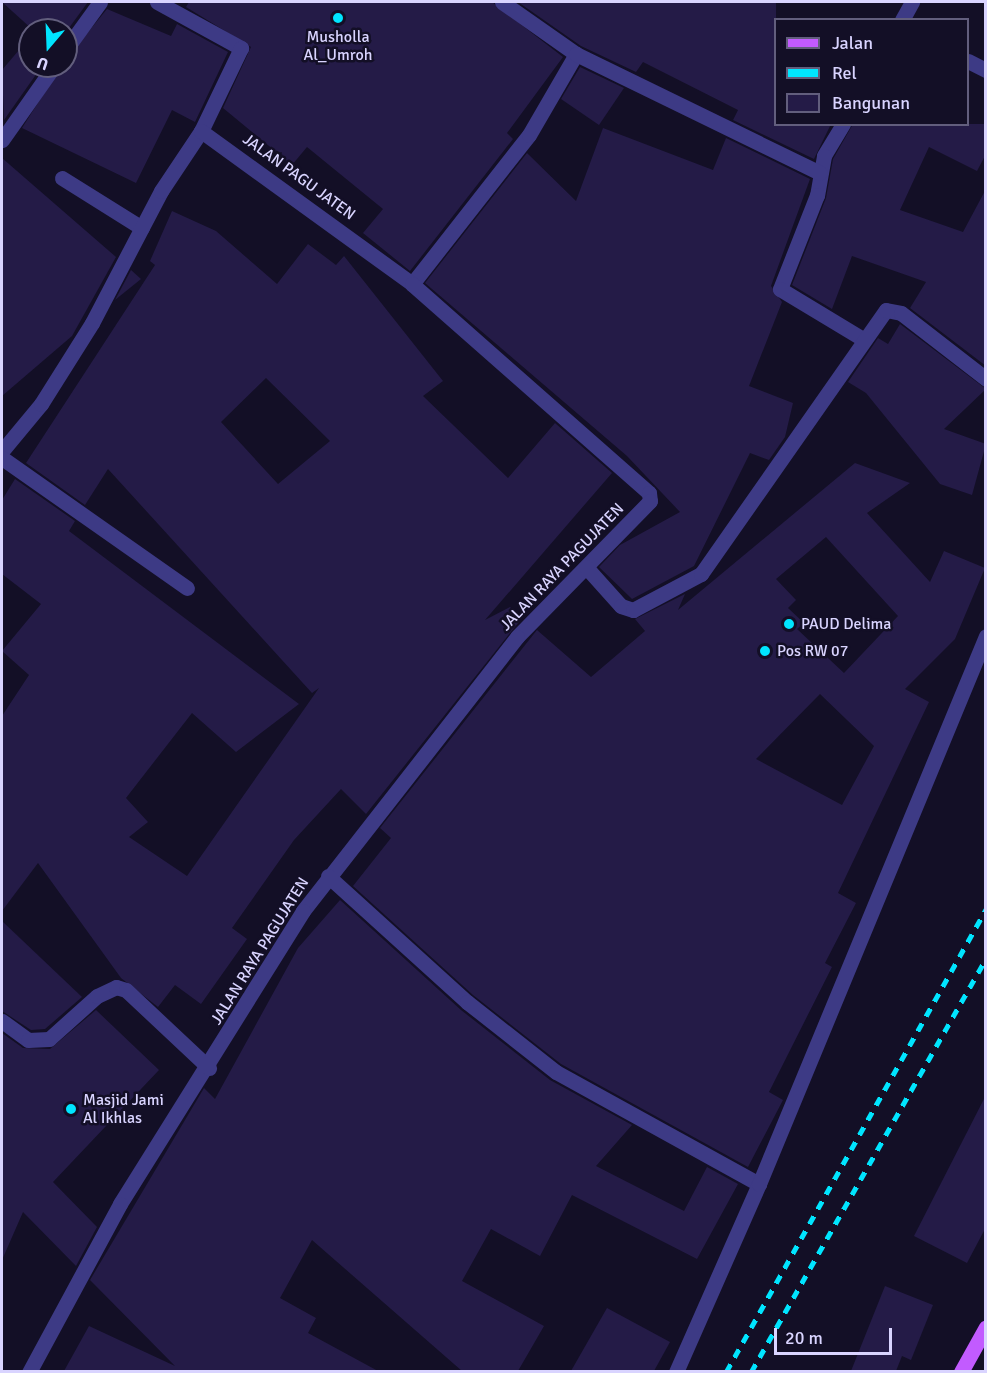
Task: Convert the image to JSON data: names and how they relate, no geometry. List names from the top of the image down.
{
  "streets": {
    "street": ["JALAN PAGU JATEN", "JALAN RAYA PAGUJATEN"]
  },
  "crossings": [
    ["JALAN PAGU JATEN", "JALAN RAYA PAGUJATEN"]
  ],
  "places": [
    "Musholla Al_Umroh",
    "PAUD Delima",
    "Pos RW 07",
    "Masjid Jami Al Ikhlas"
  ],
  "legend": ["Jalan", "Rel", "Bangunan"],
  "scale_bar": "20 m",
  "north": "bottom"
}
